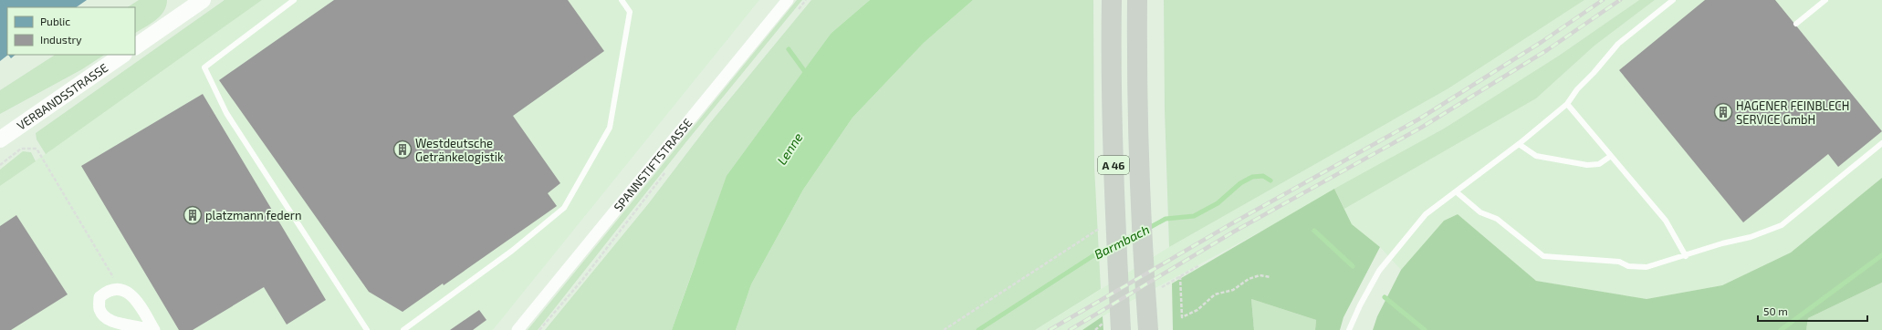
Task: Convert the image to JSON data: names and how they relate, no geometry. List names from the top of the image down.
{
  "streets": {
    "highway": ["A 46"],
    "main road": ["VERBANDSSTRASSE"],
    "street": ["SPANNSTIFTSTRASSE"]
  },
  "water": ["Lenne", "Barmbach"],
  "places": {
    "building": ["HAGENER FEINBLECH SERVICE GmbH", "Westdeutsche Getränkelogistik", "platzmann federn"]
  },
  "legend": ["Public", "Industry"],
  "scale_bar": "50 m"
}
